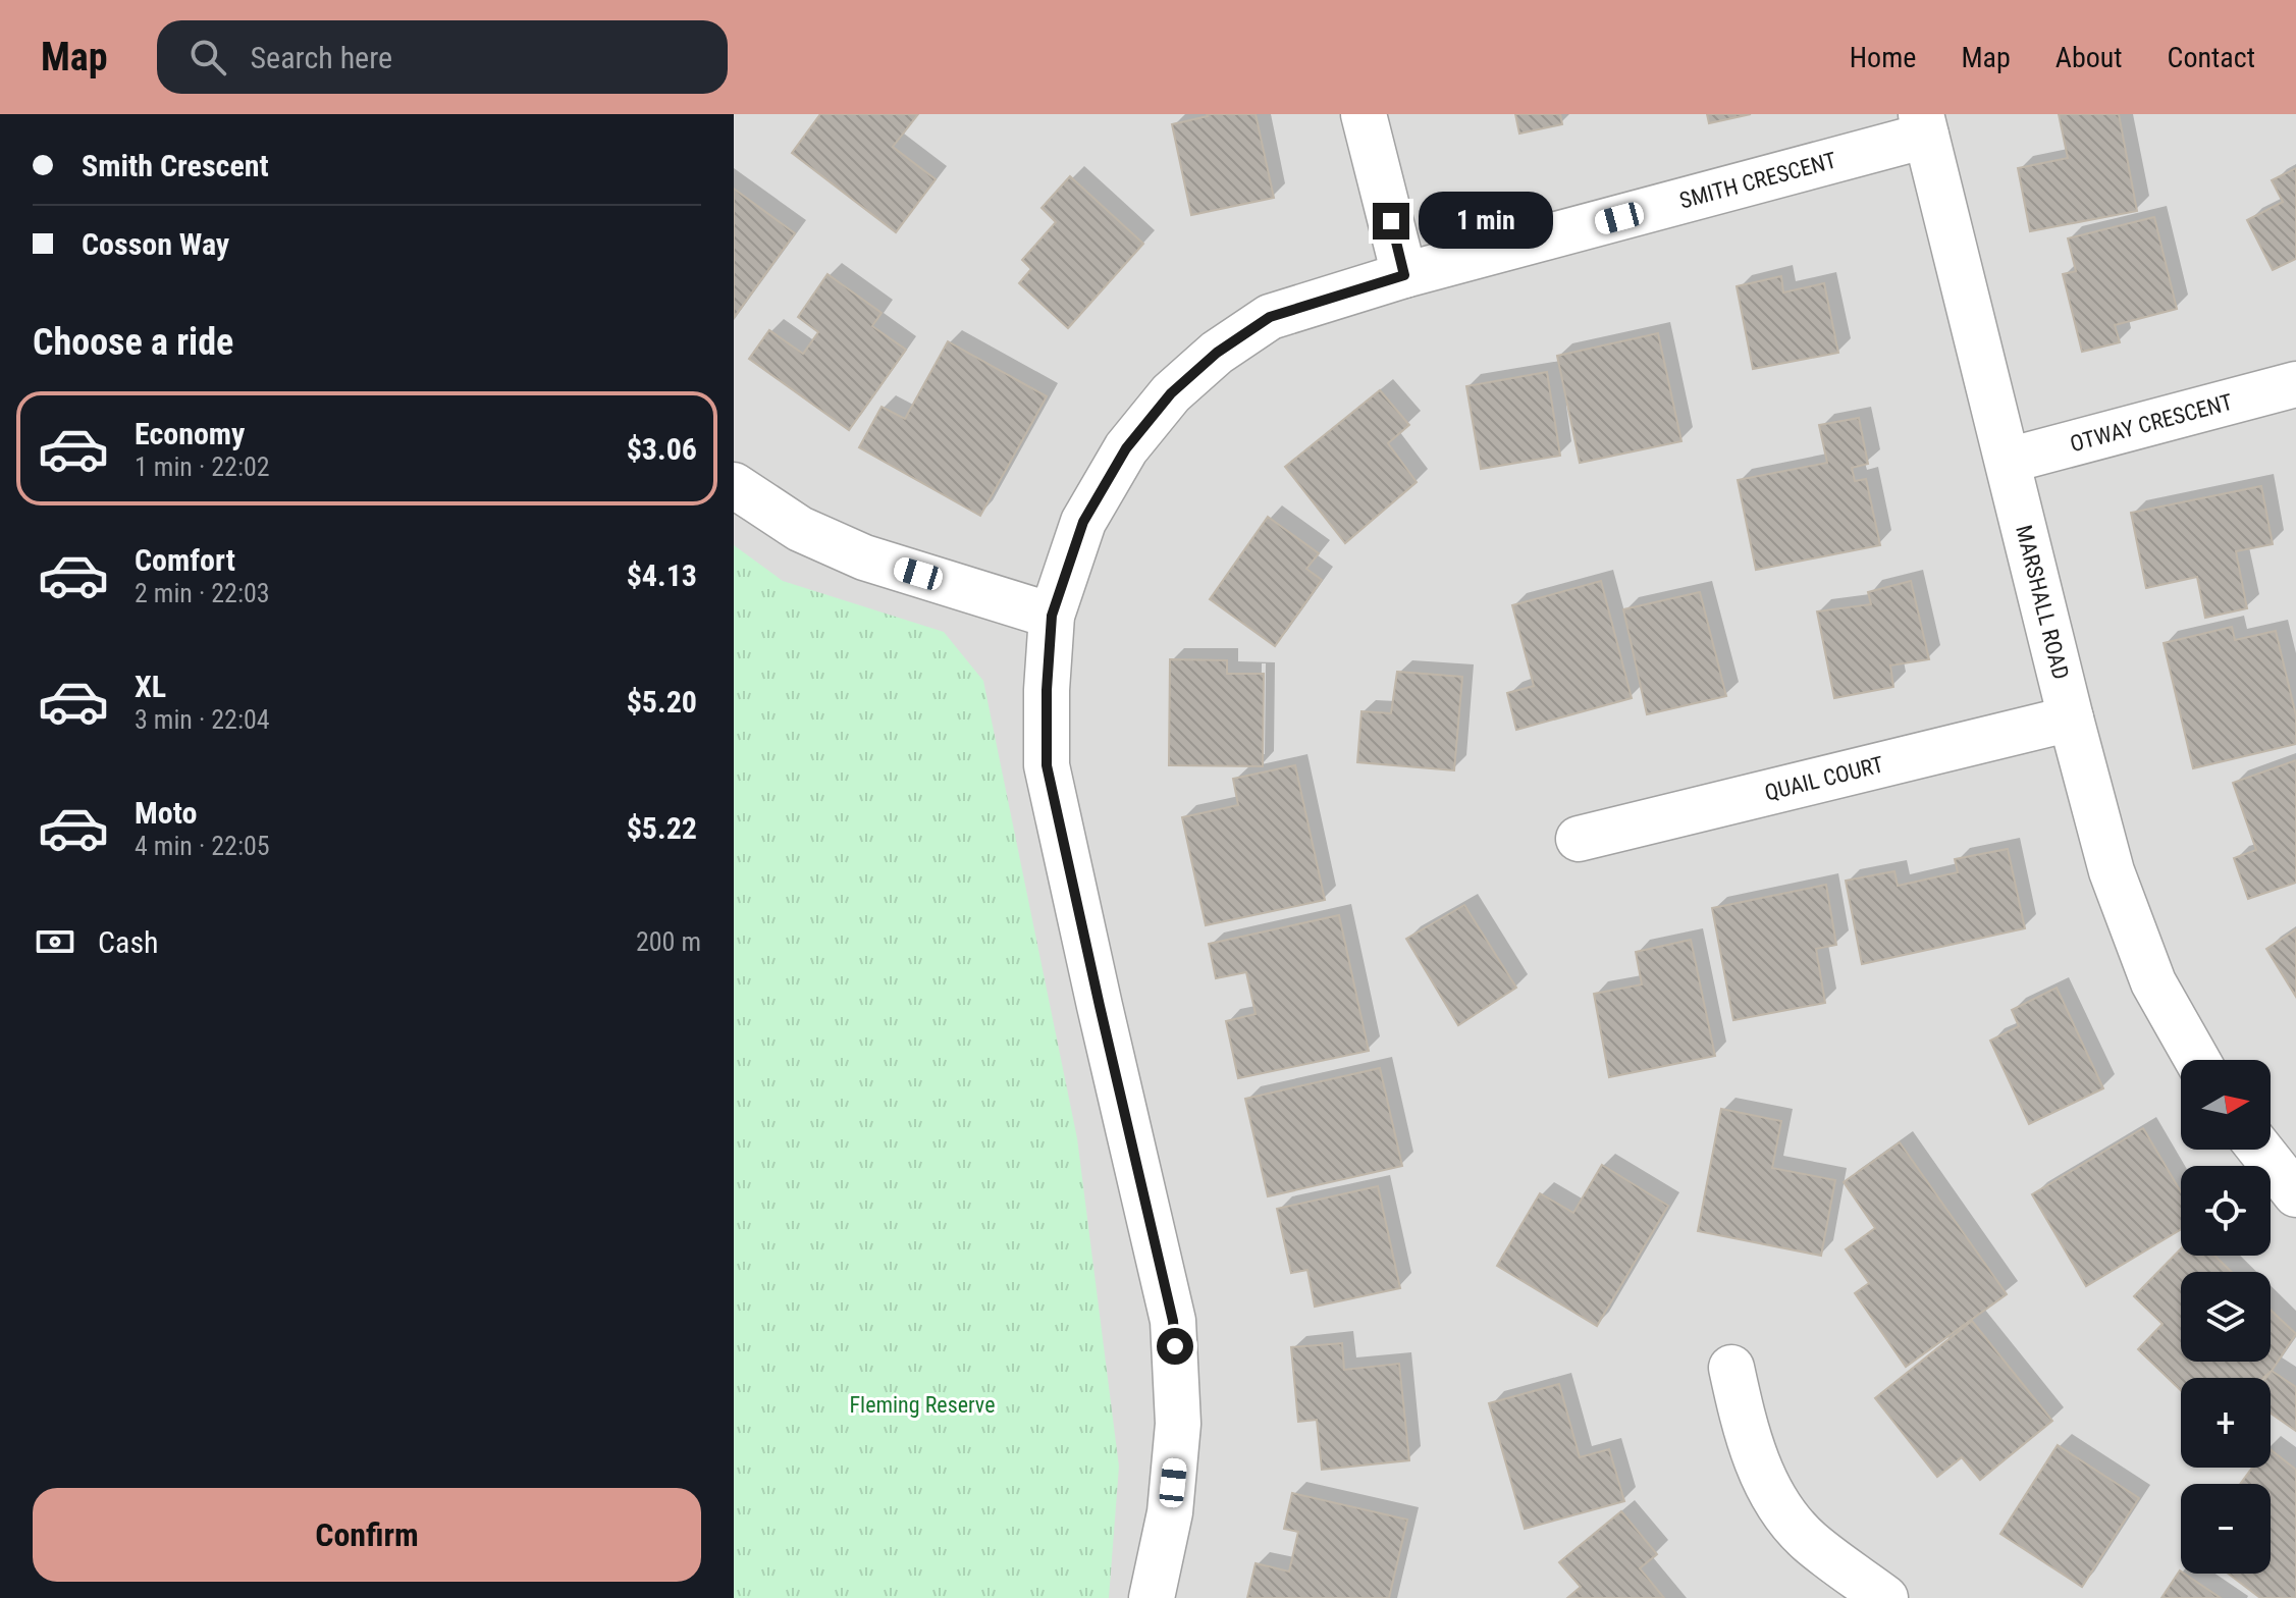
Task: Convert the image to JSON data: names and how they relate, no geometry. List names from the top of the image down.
{
  "streets": {
    "street": [
      "SMITH CRESCENT",
      "OTWAY CRESCENT",
      "MARSHALL ROAD",
      "QUAIL COURT"
    ]
  },
  "crossings": [
    ["SMITH CRESCENT", "MARSHALL ROAD"],
    ["OTWAY CRESCENT", "MARSHALL ROAD"],
    ["MARSHALL ROAD", "QUAIL COURT"]
  ],
  "parks": ["Fleming Reserve"],
  "north": "right",
  "page": {
    "header": "Map",
    "search": "Search here",
    "nav": [
      "Home",
      "Map",
      "About",
      "Contact"
    ],
    "banner": ["Smith Crescent", "Cosson Way"],
    "bubble": "1 min",
    "heading": "Choose a ride",
    "list": [
      {
        "name": "Economy",
        "note": "1 min · 22:02",
        "value": "$3.06"
      },
      {
        "name": "Comfort",
        "note": "2 min · 22:03",
        "value": "$4.13"
      },
      {
        "name": "XL",
        "note": "3 min · 22:04",
        "value": "$5.20"
      },
      {
        "name": "Moto",
        "note": "4 min · 22:05",
        "value": "$5.22"
      }
    ],
    "pay": ["Cash", "200 m"],
    "map_buttons": ["+", "−"],
    "buttons": "Confirm"
  }
}
